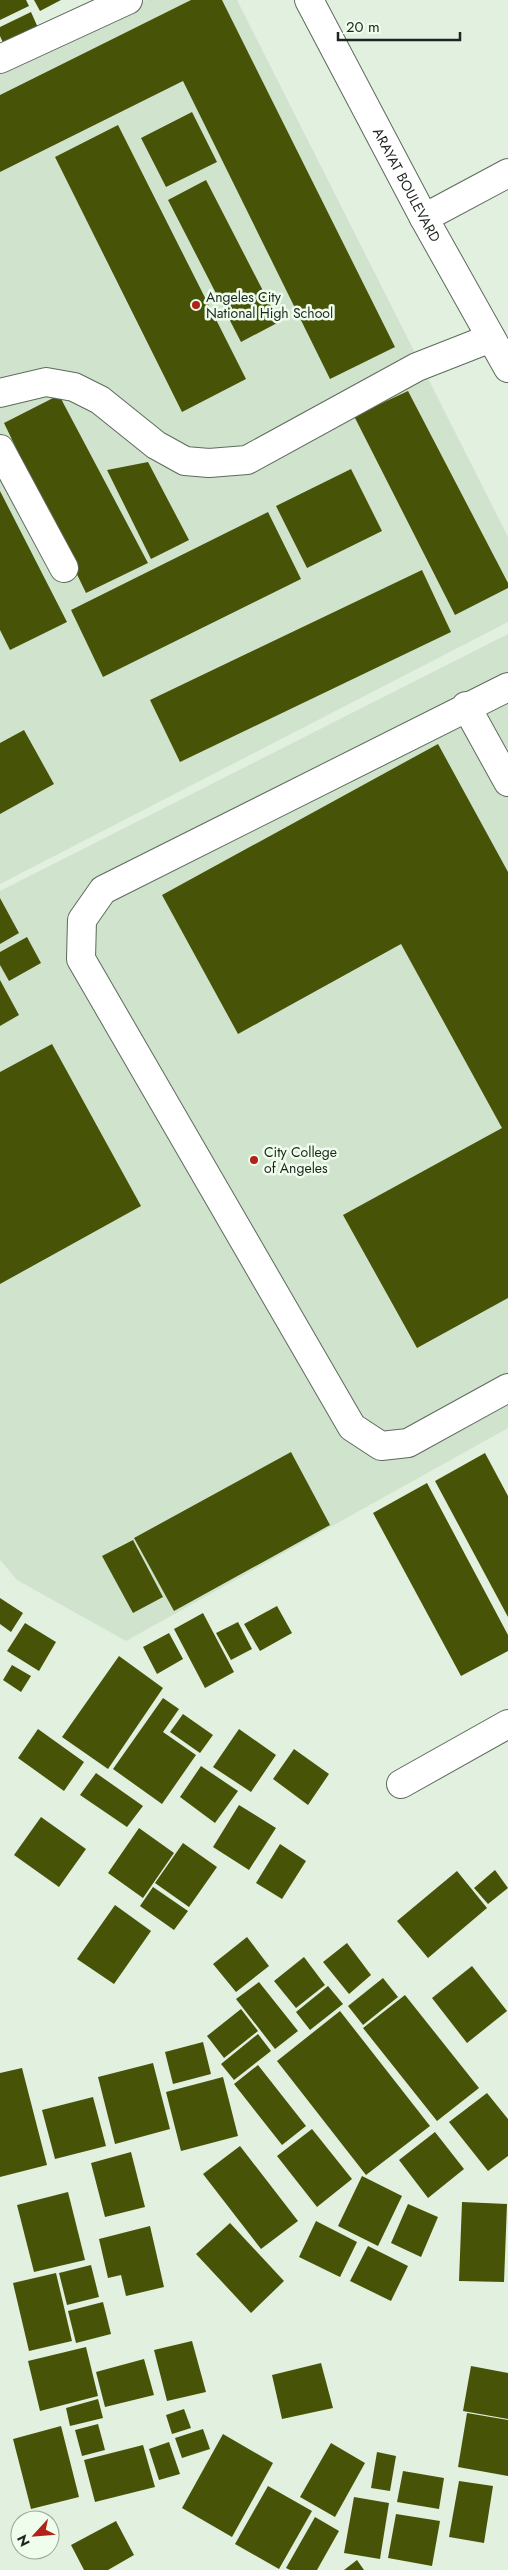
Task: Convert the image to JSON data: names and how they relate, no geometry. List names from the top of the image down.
{
  "streets": {
    "main road": ["ARAYAT BOULEVARD"]
  },
  "places": ["Angeles City National High School", "City College of Angeles"],
  "scale_bar": "20 m",
  "north": "bottom left"
}
